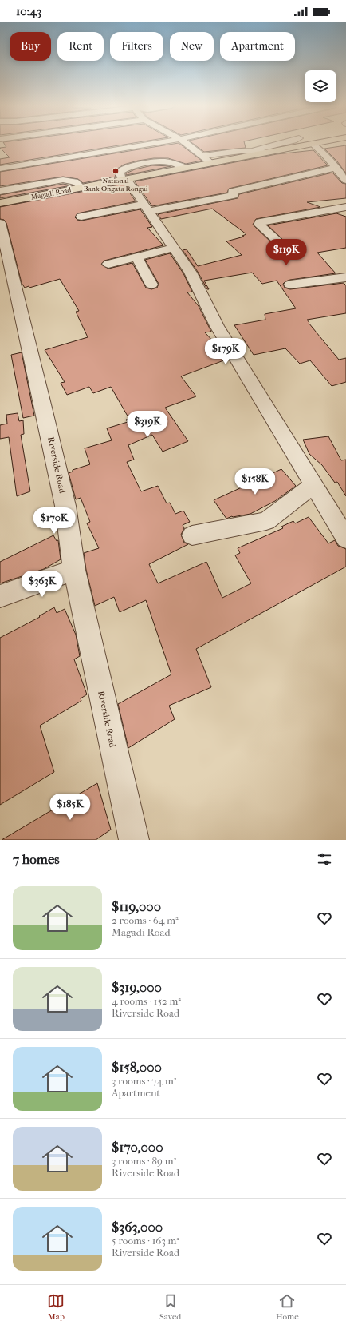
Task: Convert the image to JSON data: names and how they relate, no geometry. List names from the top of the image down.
{
  "streets": {
    "highway": ["Magadi Road"],
    "street": ["Riverside Road"]
  },
  "places": ["National Bank-Ongata Rongai"],
  "page": {
    "status": "10:43",
    "chip": [
      "Buy",
      "Rent",
      "Filters",
      "New",
      "Apartment"
    ],
    "price": [
      "$119K",
      "$179K",
      "$319K",
      "$158K",
      "$170K",
      "$363K",
      "$185K"
    ],
    "heading": "7 homes",
    "list": [
      {
        "name": "$119,000",
        "note": "2 rooms · 64 m² · Magadi Road"
      },
      {
        "name": "$319,000",
        "note": "4 rooms · 152 m² · Riverside Road"
      },
      {
        "name": "$158,000",
        "note": "3 rooms · 74 m² · Apartment"
      },
      {
        "name": "$170,000",
        "note": "3 rooms · 89 m² · Riverside Road"
      },
      {
        "name": "$363,000",
        "note": "5 rooms · 163 m² · Riverside Road"
      }
    ],
    "tabs": ["Map", "Saved", "Home"]
  }
}
